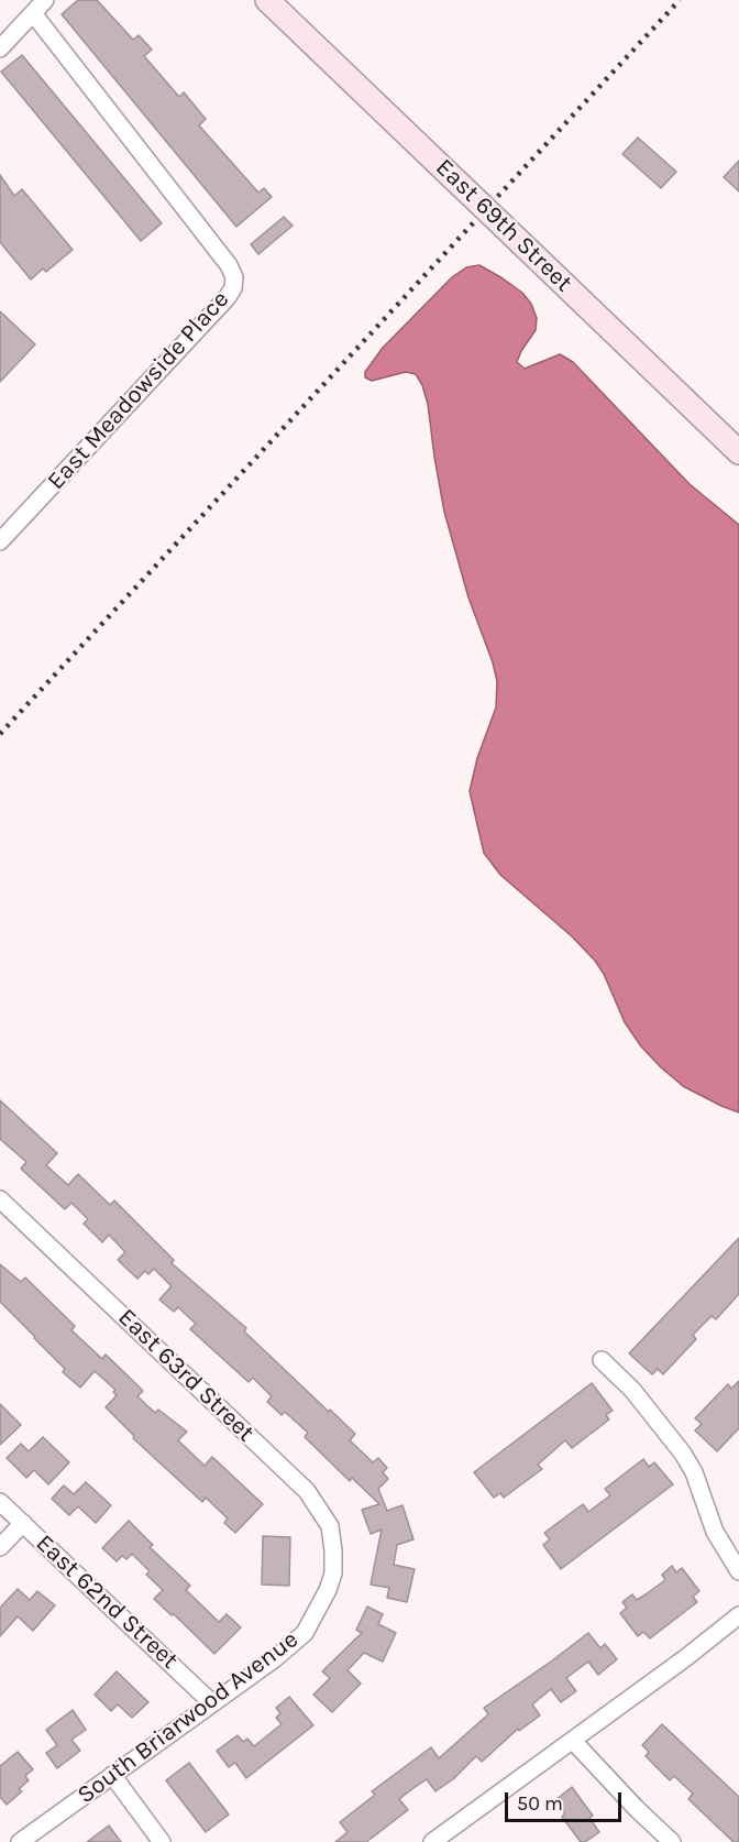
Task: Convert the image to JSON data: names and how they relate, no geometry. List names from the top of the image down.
{
  "streets": {
    "main road": ["East 69th Street"],
    "street": [
      "East Meadowside Place",
      "East 63rd Street",
      "East 62nd Street",
      "South Briarwood Avenue"
    ]
  },
  "crossings": [
    ["East 63rd Street", "South Briarwood Avenue"],
    ["East 62nd Street", "South Briarwood Avenue"]
  ],
  "scale_bar": "50 m"
}
